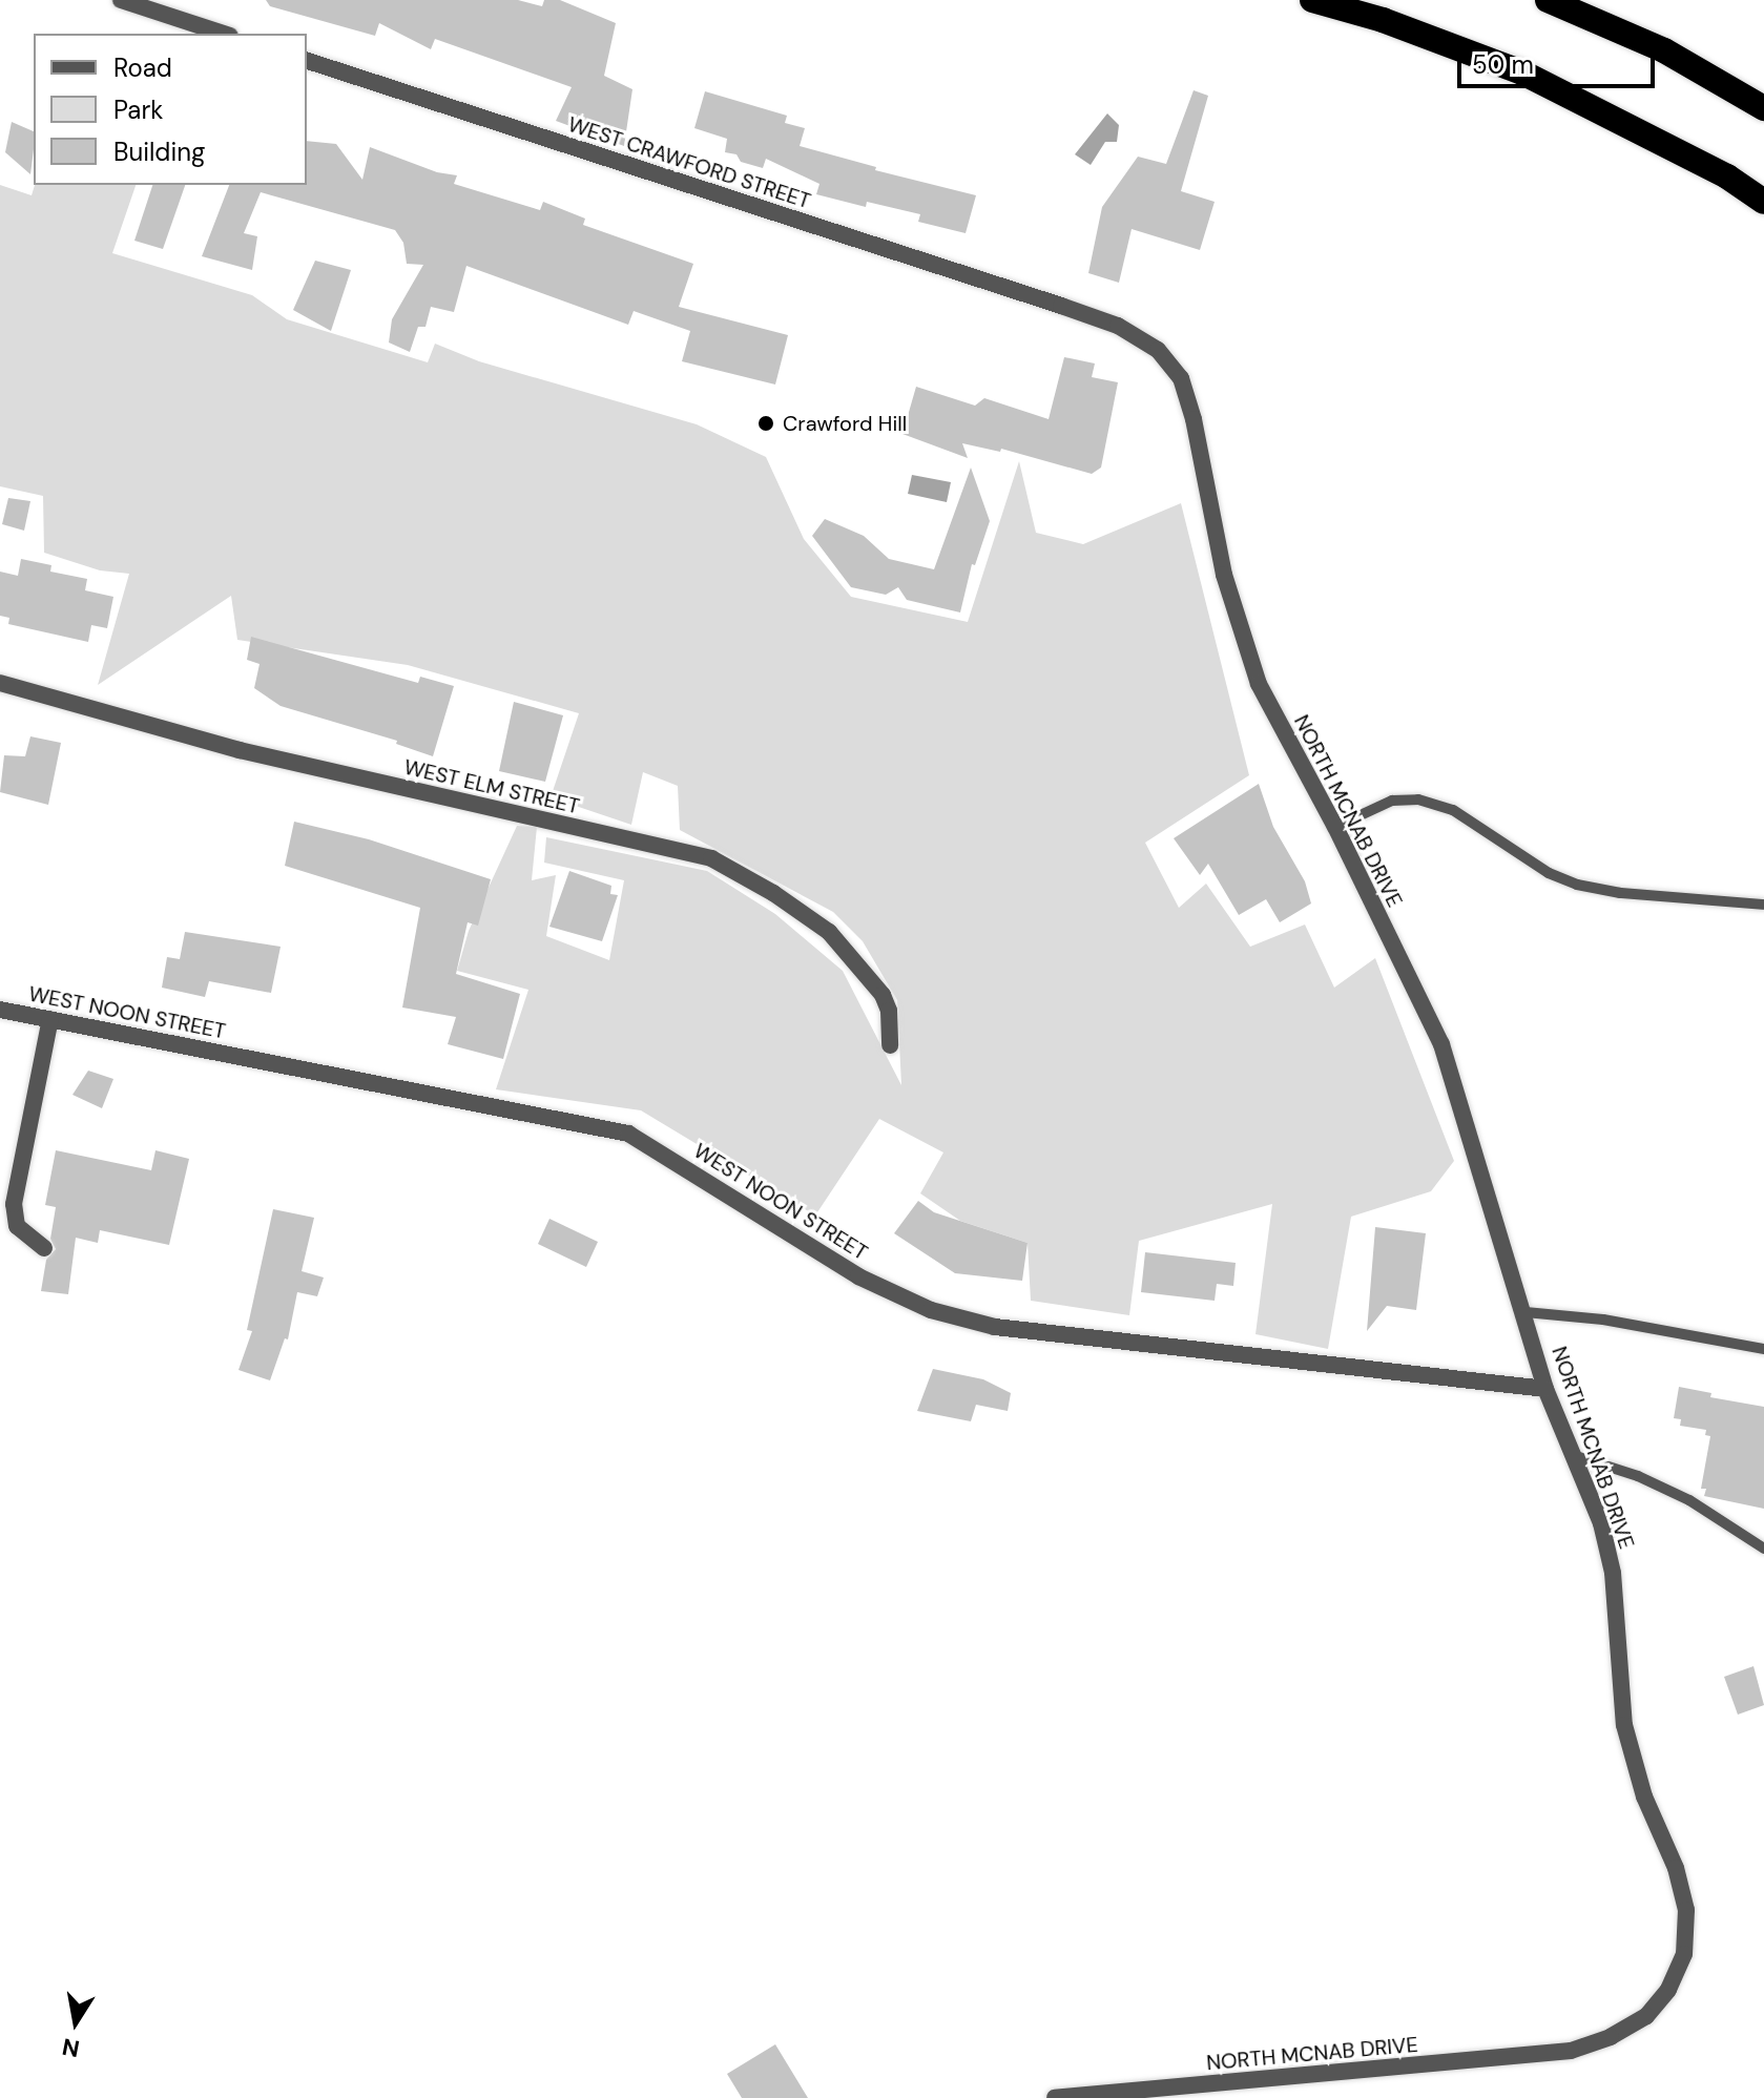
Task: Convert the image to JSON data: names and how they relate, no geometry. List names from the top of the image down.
{
  "streets": {
    "street": [
      "WEST CRAWFORD STREET",
      "WEST ELM STREET",
      "NORTH MCNAB DRIVE",
      "WEST NOON STREET"
    ]
  },
  "crossings": [
    ["WEST CRAWFORD STREET", "NORTH MCNAB DRIVE"],
    ["NORTH MCNAB DRIVE", "WEST NOON STREET"]
  ],
  "places": ["Crawford Hill"],
  "legend": ["Road", "Park", "Building"],
  "scale_bar": "50 m",
  "north": "bottom"
}
